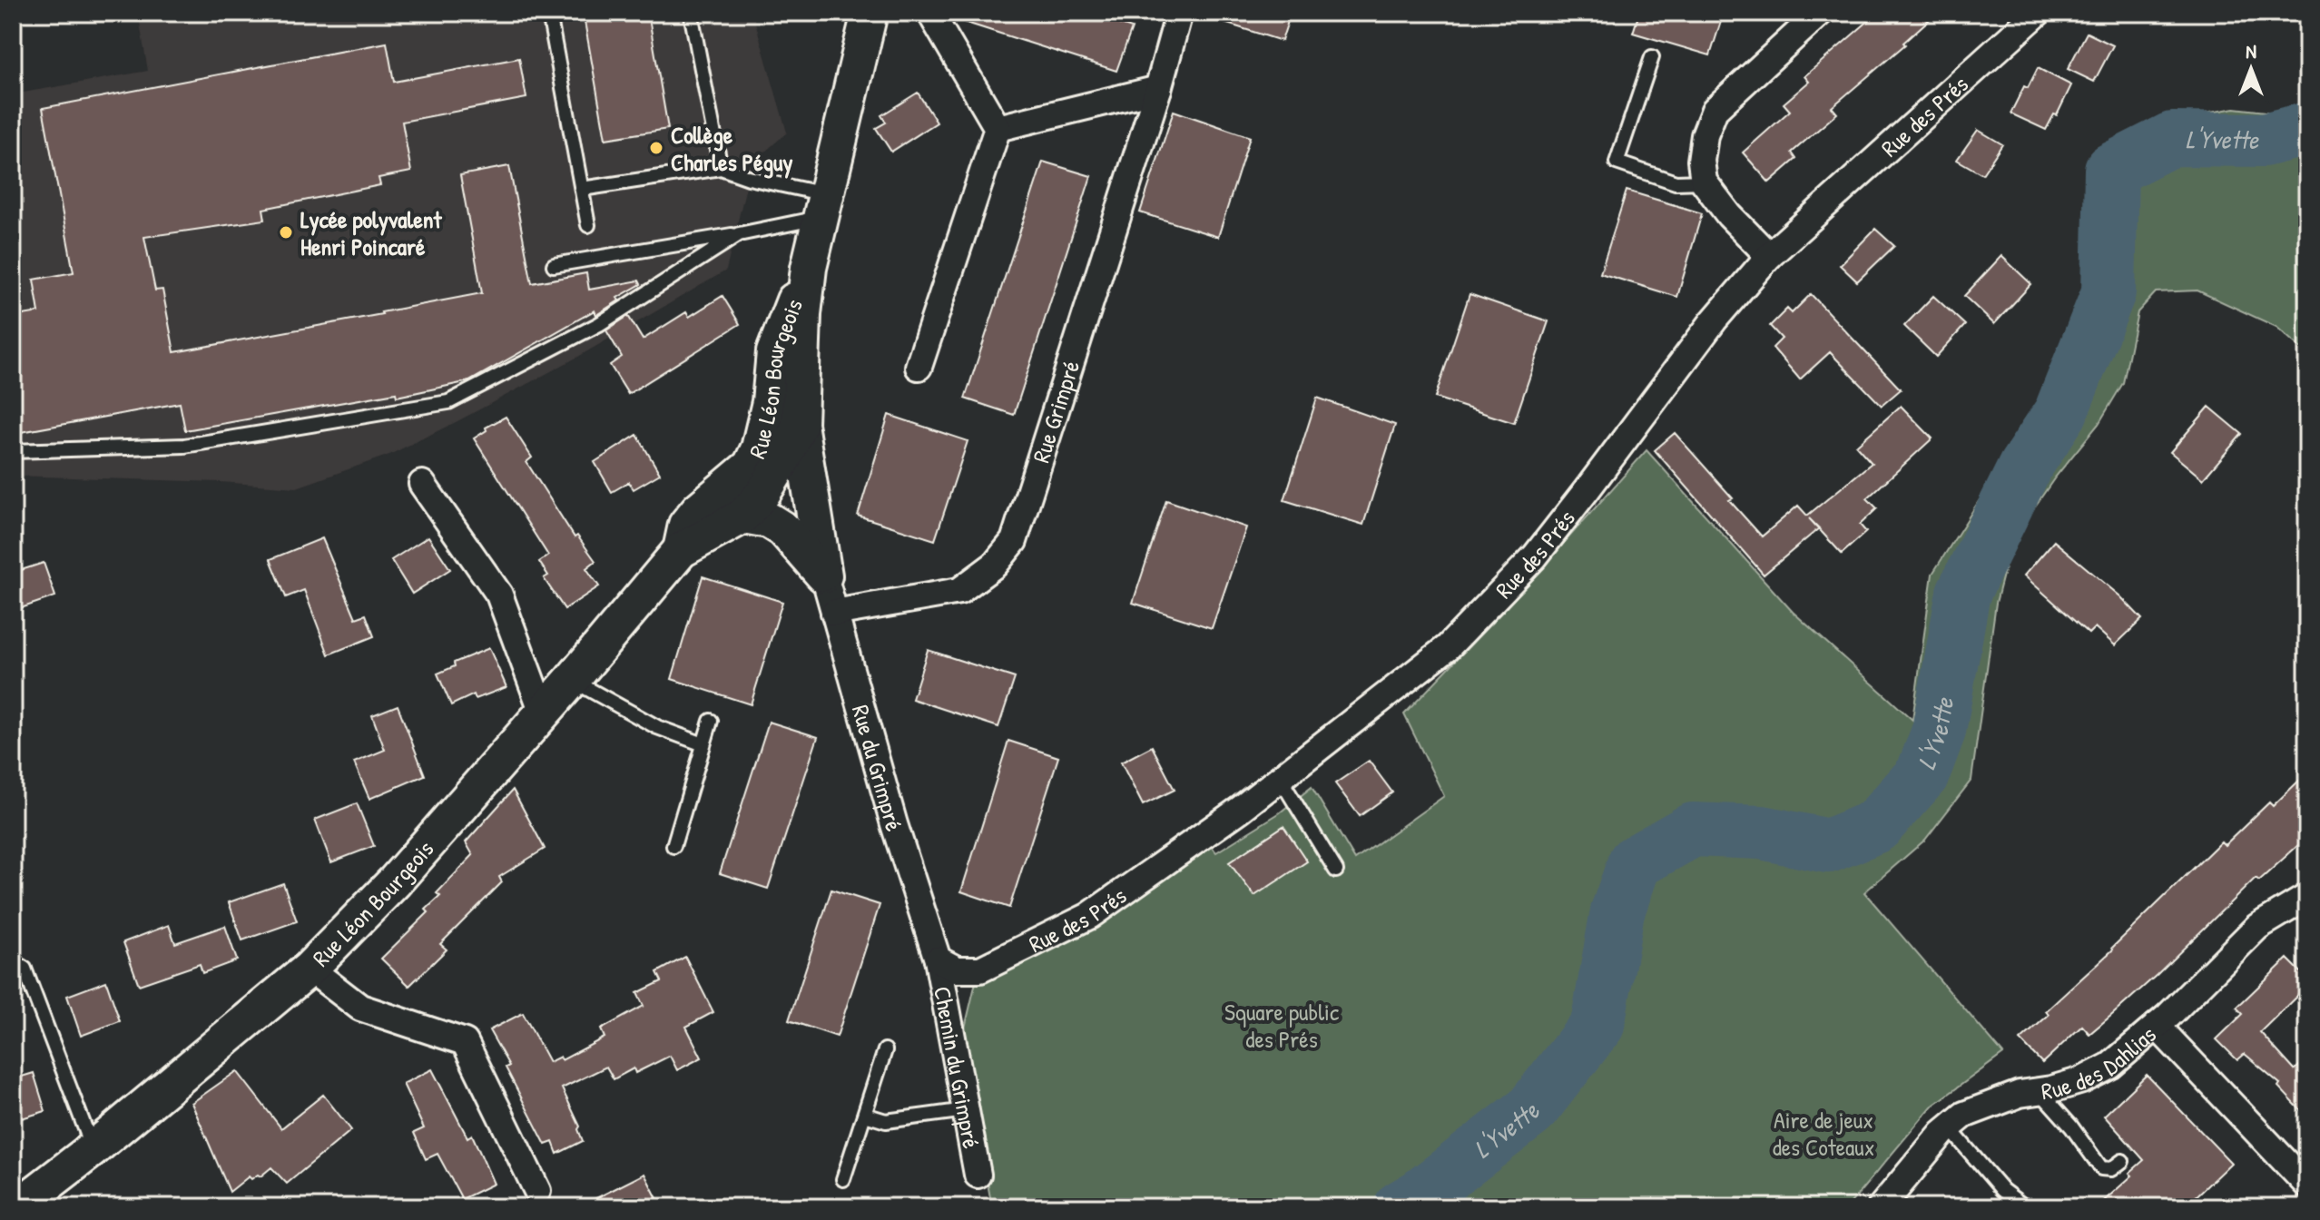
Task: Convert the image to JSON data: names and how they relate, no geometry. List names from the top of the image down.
{
  "streets": {
    "street": [
      "Rue des Prés",
      "Rue Léon Bourgeois",
      "Rue Grimpré",
      "Rue du Grimpré",
      "Rue des Dahlias",
      "Chemin du Grimpré"
    ]
  },
  "crossings": [
    ["Rue des Prés", "Rue du Grimpré"],
    ["Rue des Prés", "Chemin du Grimpré"],
    ["Rue Grimpré", "Rue du Grimpré"],
    ["Rue du Grimpré", "Chemin du Grimpré"]
  ],
  "water": ["L'Yvette"],
  "parks": ["Square public des Prés", "Aire de jeux des Coteaux"],
  "places": ["Collège Charles Péguy", "Lycée polyvalent Henri Poincaré"],
  "north": "top"
}
